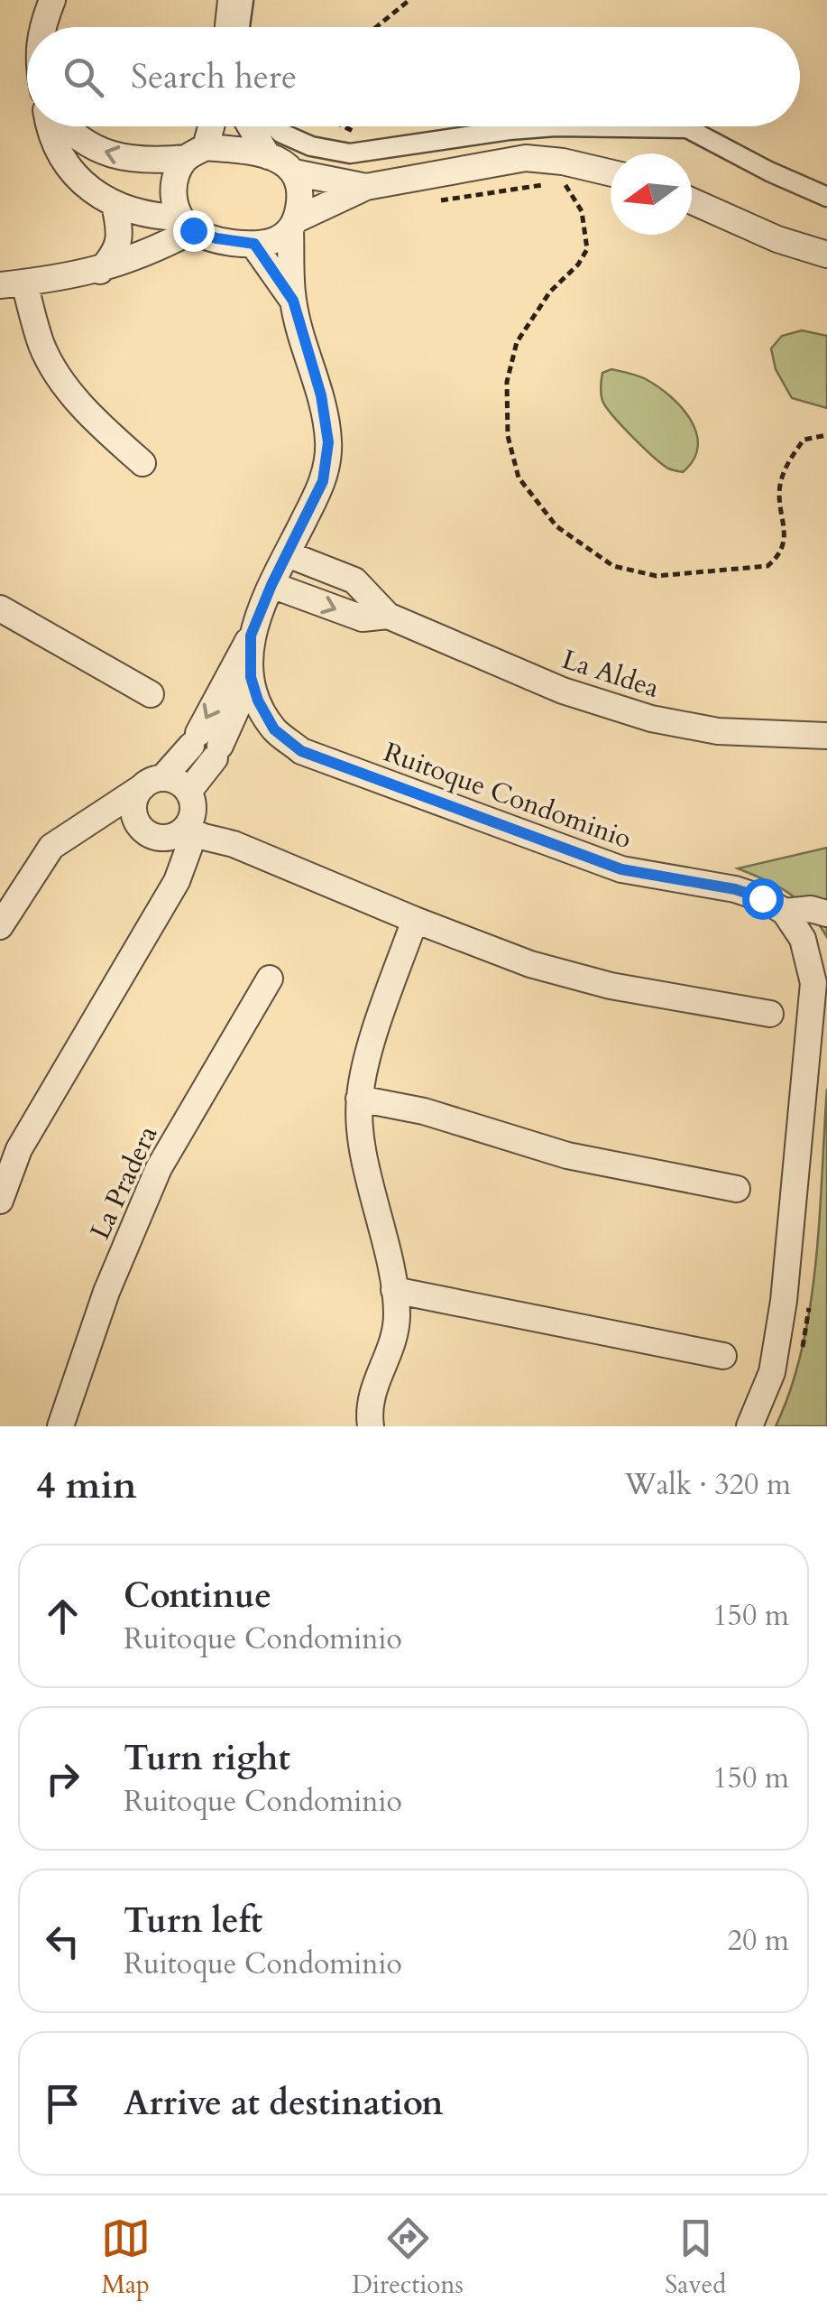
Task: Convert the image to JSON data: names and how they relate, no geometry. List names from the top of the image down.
{
  "streets": {
    "street": ["La Aldea", "Ruitoque Condominio", "La Pradera"]
  },
  "crossings": [
    ["La Aldea", "Ruitoque Condominio"]
  ],
  "north": "left",
  "page": {
    "search": "Search here",
    "heading": ["4 min", "Walk · 320 m"],
    "list": [
      ["Continue", "Ruitoque Condominio", "150 m"],
      ["Turn right", "Ruitoque Condominio", "150 m"],
      ["Turn left", "Ruitoque Condominio", "20 m"],
      "Arrive at destination"
    ],
    "nav": ["Map", "Directions", "Saved"]
  }
}
